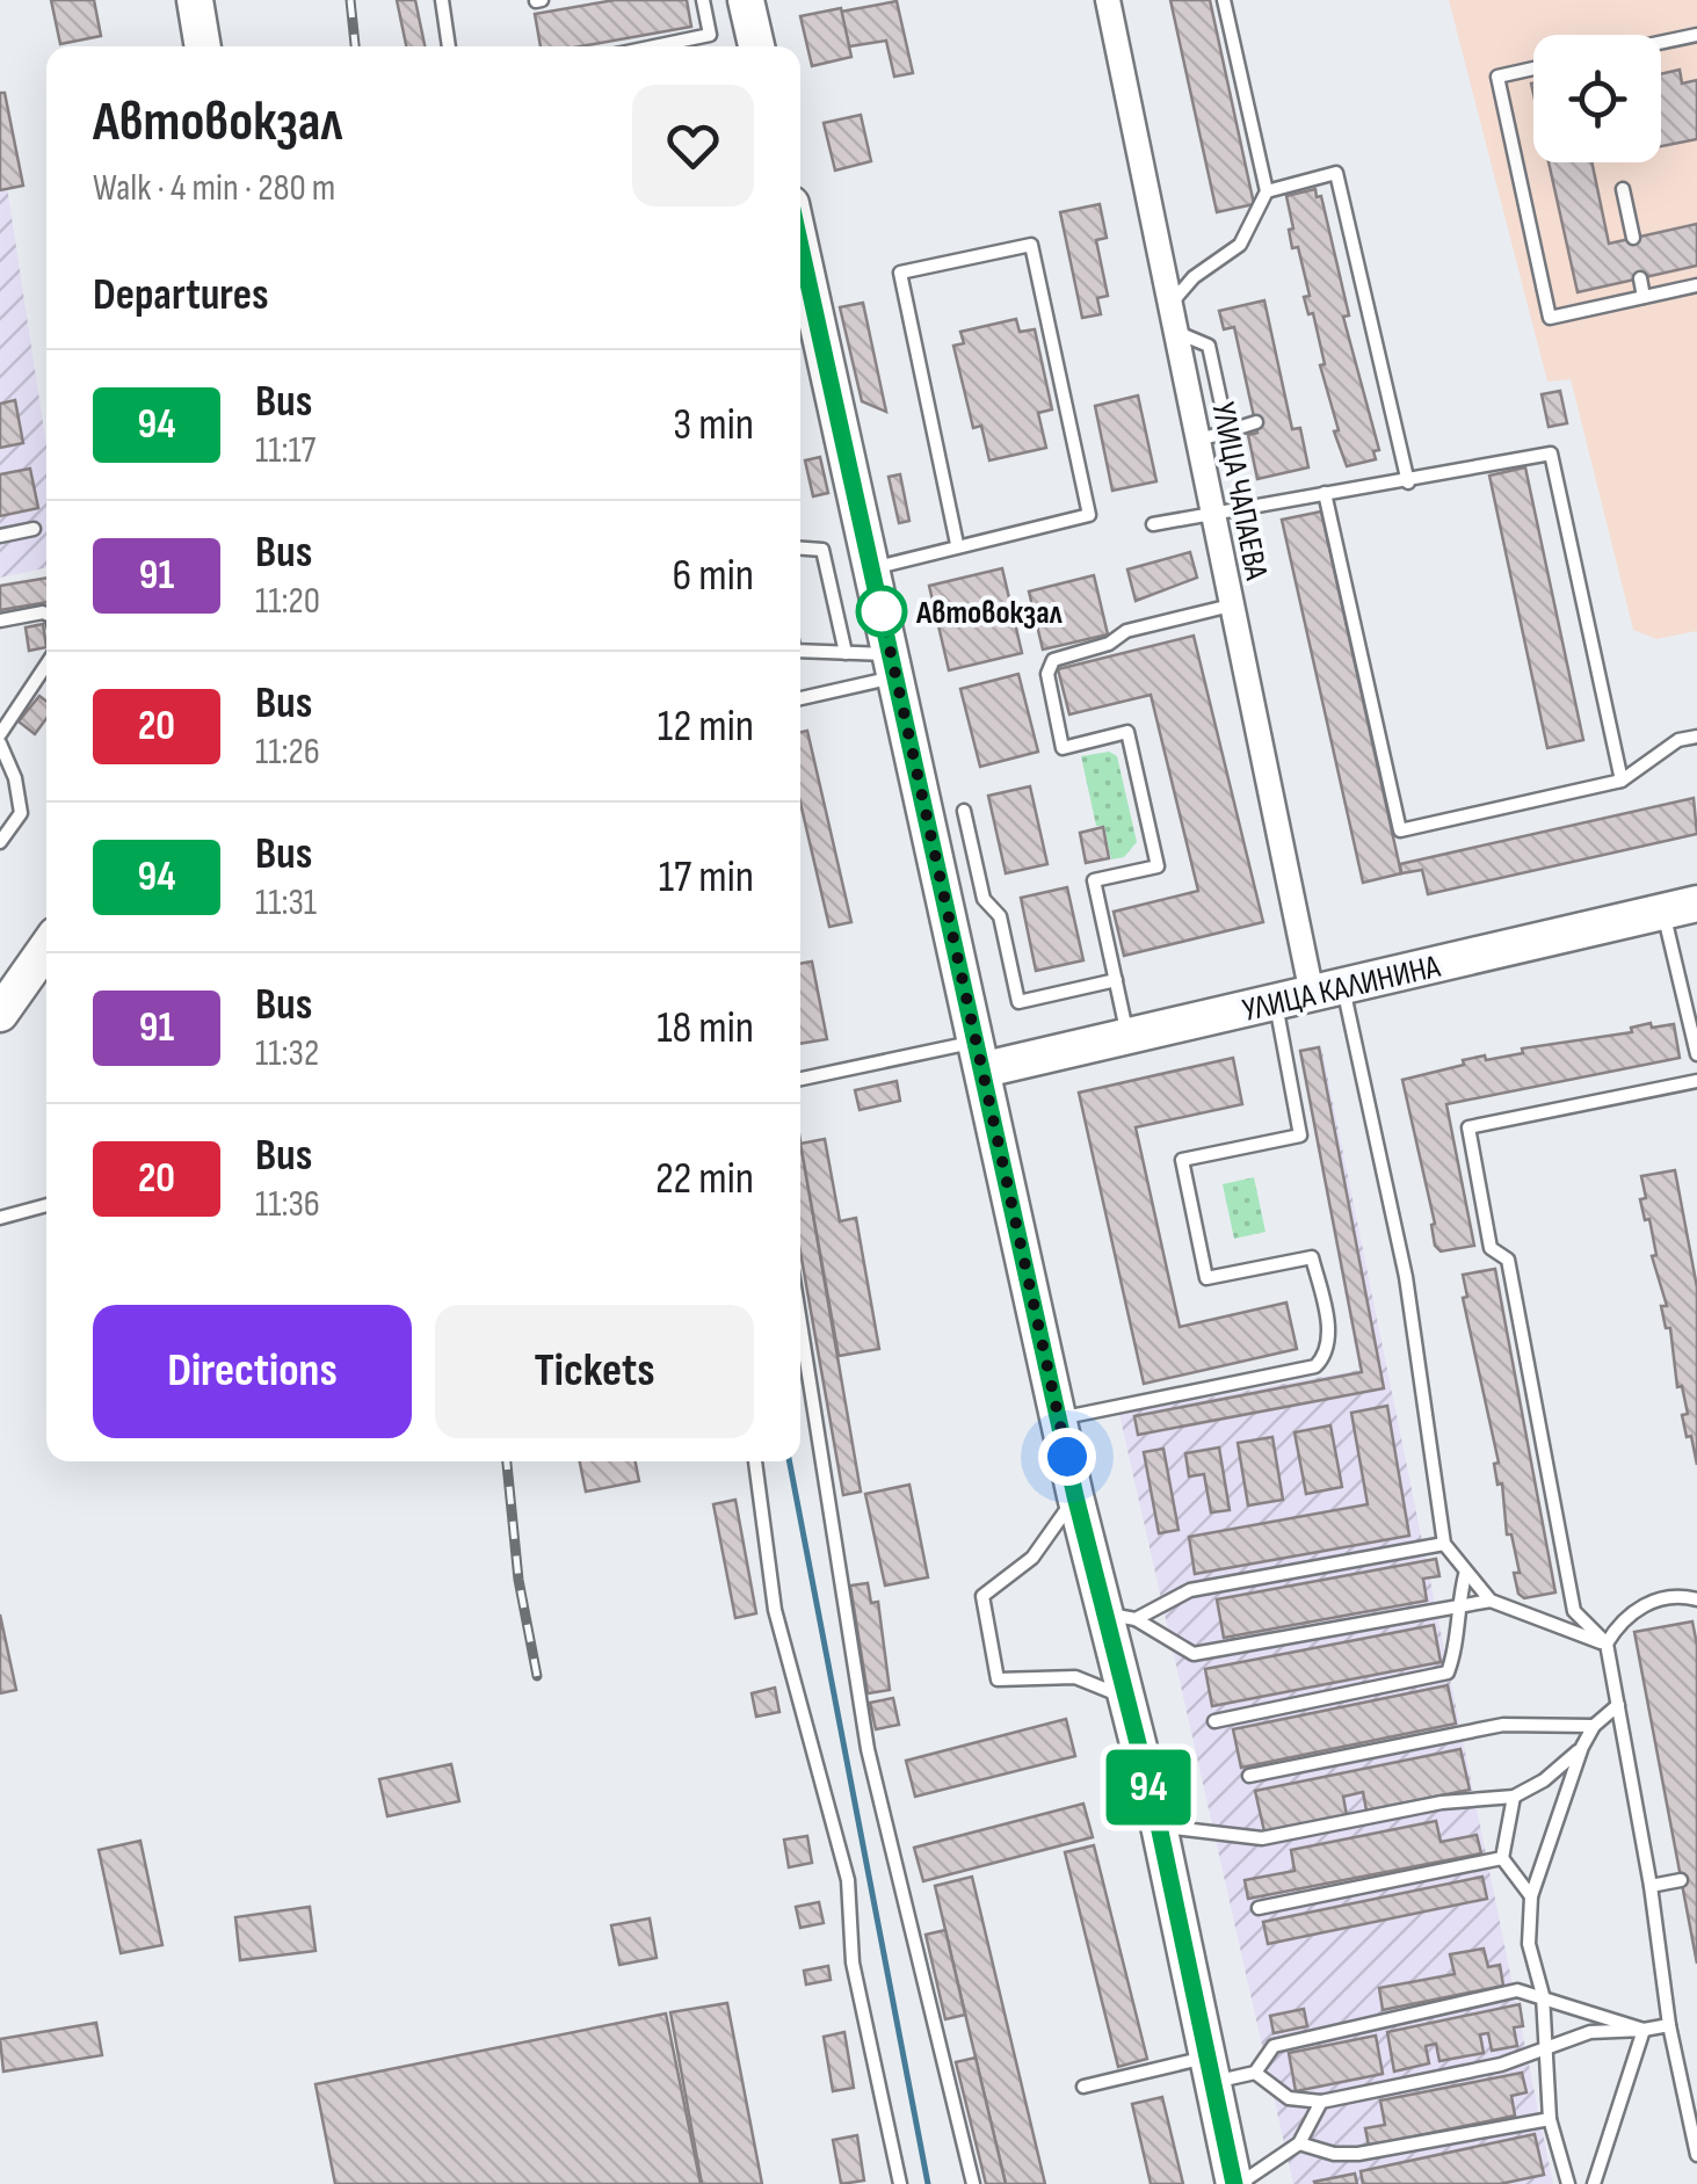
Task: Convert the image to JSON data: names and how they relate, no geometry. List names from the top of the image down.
{
  "streets": {
    "main road": ["УЛИЦА КАЛИНИНА"],
    "street": ["УЛИЦА ЧАПАЕВА"]
  },
  "crossings": [
    ["УЛИЦА ЧАПАЕВА", "УЛИЦА КАЛИНИНА"]
  ],
  "places": ["Автовокзал"],
  "lines": ["bus line 94"],
  "page": {
    "on_map": "94",
    "heading": [
      ["Автовокзал", "Walk · 4 min · 280 m"],
      "Departures"
    ],
    "list": [
      {
        "mark": "94",
        "name": "Bus",
        "note": "11:17",
        "value": "3 min"
      },
      {
        "mark": "91",
        "name": "Bus",
        "note": "11:20",
        "value": "6 min"
      },
      {
        "mark": "20",
        "name": "Bus",
        "note": "11:26",
        "value": "12 min"
      },
      {
        "mark": "94",
        "name": "Bus",
        "note": "11:31",
        "value": "17 min"
      },
      {
        "mark": "91",
        "name": "Bus",
        "note": "11:32",
        "value": "18 min"
      },
      {
        "mark": "20",
        "name": "Bus",
        "note": "11:36",
        "value": "22 min"
      }
    ],
    "buttons": ["Directions", "Tickets"]
  }
}
